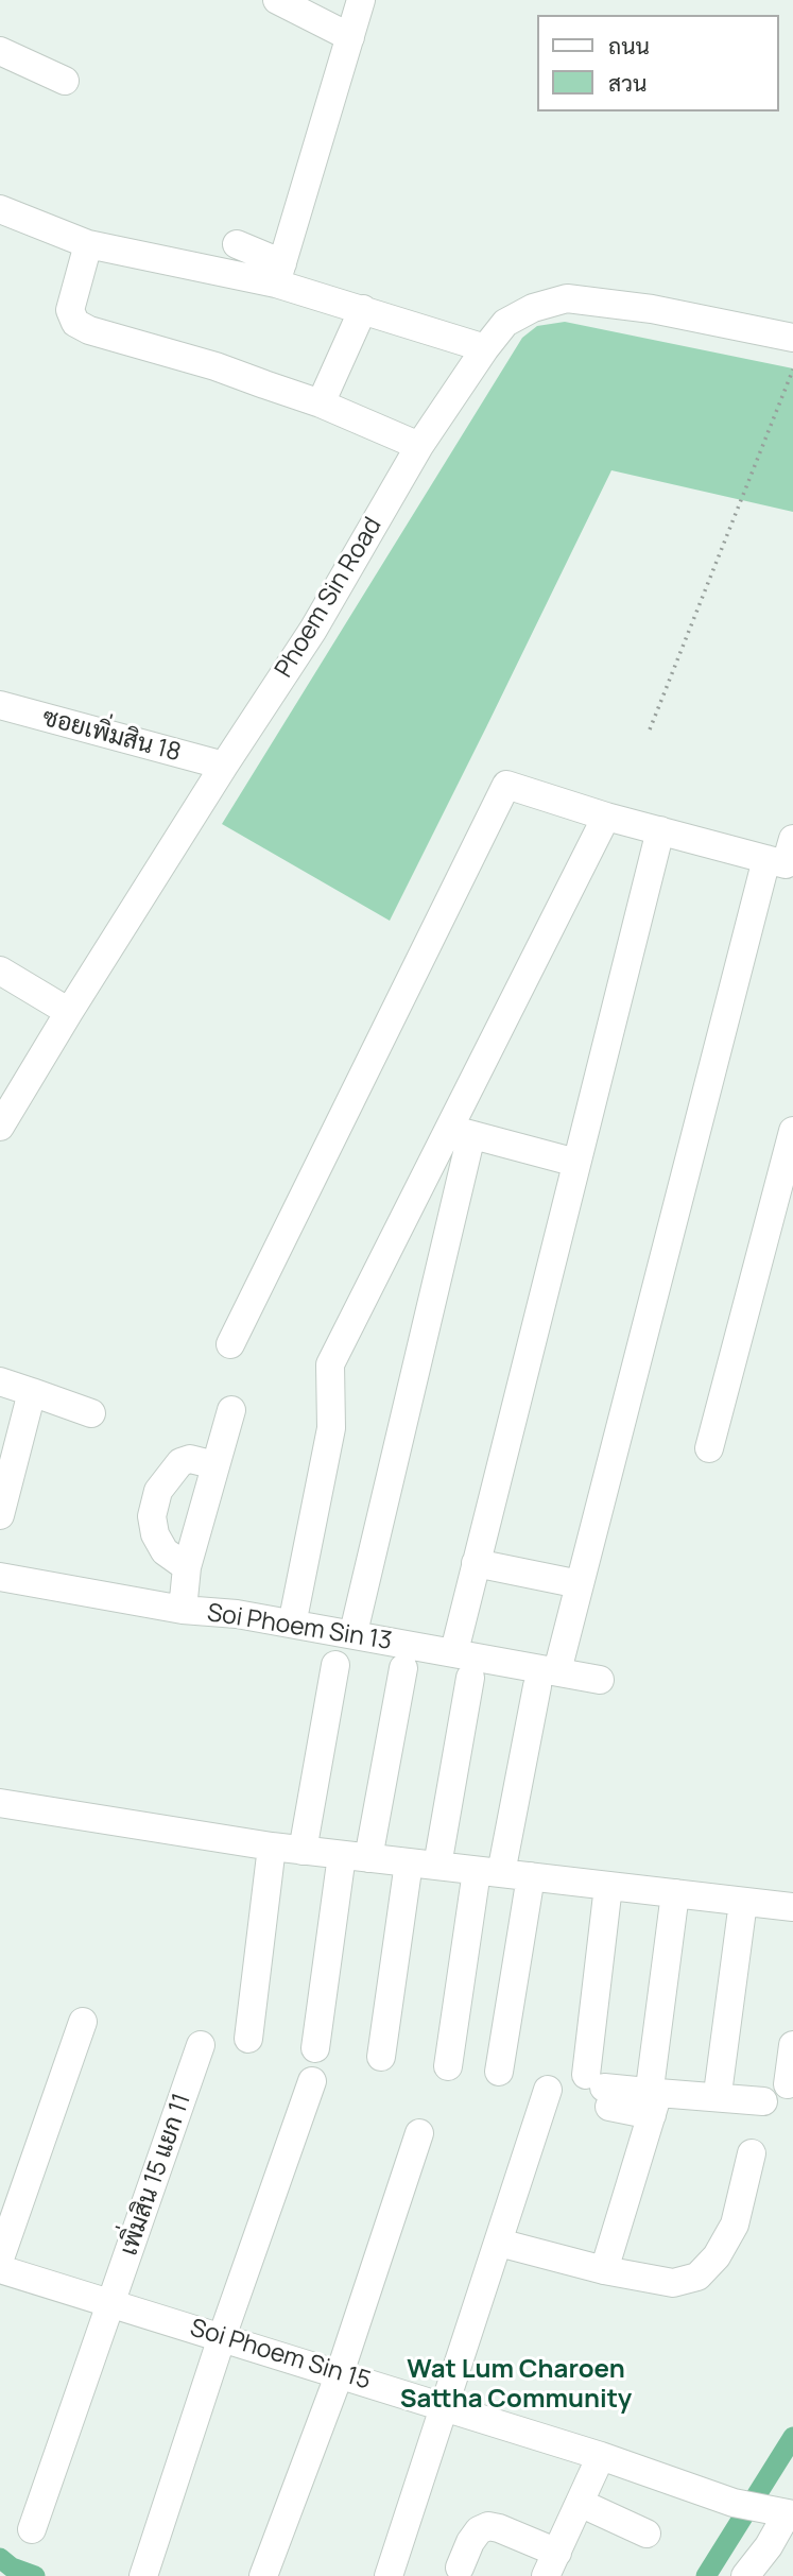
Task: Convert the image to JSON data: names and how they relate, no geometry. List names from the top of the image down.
{
  "streets": {
    "street": [
      "Phoem Sin Road",
      "ซอยเพิ่มสิน 18",
      "Soi Phoem Sin 13",
      "เพิ่มสิน 15 แยก 11",
      "Soi Phoem Sin 15"
    ]
  },
  "crossings": [
    ["Phoem Sin Road", "ซอยเพิ่มสิน 18"],
    ["เพิ่มสิน 15 แยก 11", "Soi Phoem Sin 15"]
  ],
  "districts": ["Wat Lum Charoen Sattha Community"],
  "legend": ["ถนน", "สวน"]
}
